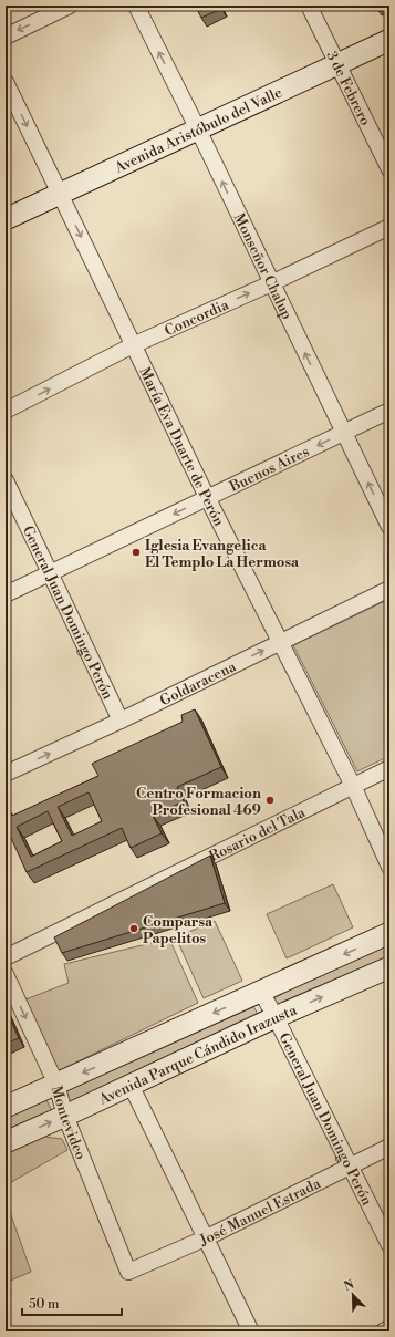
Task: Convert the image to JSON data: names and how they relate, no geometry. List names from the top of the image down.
{
  "streets": {
    "main road": ["Avenida Aristóbulo del Valle", "Avenida Parque Cándido Irazusta"],
    "street": [
      "3 de Febrero",
      "Monseñor Chalup",
      "Concordia",
      "María Eva Duarte de Perón",
      "Buenos Aires",
      "General Juan Domingo Perón",
      "Goldaracena",
      "Rosario del Tala",
      "Montevideo",
      "José Manuel Estrada"
    ]
  },
  "crossings": [
    ["3 de Febrero", "Avenida Aristóbulo del Valle"],
    ["Avenida Aristóbulo del Valle", "Monseñor Chalup"],
    ["Avenida Aristóbulo del Valle", "María Eva Duarte de Perón"],
    ["Monseñor Chalup", "Concordia"],
    ["Monseñor Chalup", "Buenos Aires"],
    ["Concordia", "María Eva Duarte de Perón"],
    ["María Eva Duarte de Perón", "Buenos Aires"],
    ["María Eva Duarte de Perón", "Goldaracena"],
    ["María Eva Duarte de Perón", "Rosario del Tala"],
    ["Buenos Aires", "General Juan Domingo Perón"],
    ["General Juan Domingo Perón", "Goldaracena"],
    ["General Juan Domingo Perón", "Avenida Parque Cándido Irazusta"],
    ["General Juan Domingo Perón", "José Manuel Estrada"],
    ["Avenida Parque Cándido Irazusta", "Montevideo"],
    ["Montevideo", "José Manuel Estrada"]
  ],
  "one_way": [
    "Monseñor Chalup",
    "Concordia",
    "Buenos Aires",
    "Goldaracena",
    "Montevideo"
  ],
  "places": ["Iglesia Evangelica El Templo La Hermosa", "Centro Formacion Profesional 469", "Comparsa Papelitos"],
  "scale_bar": "50 m",
  "north": "top left"
}
